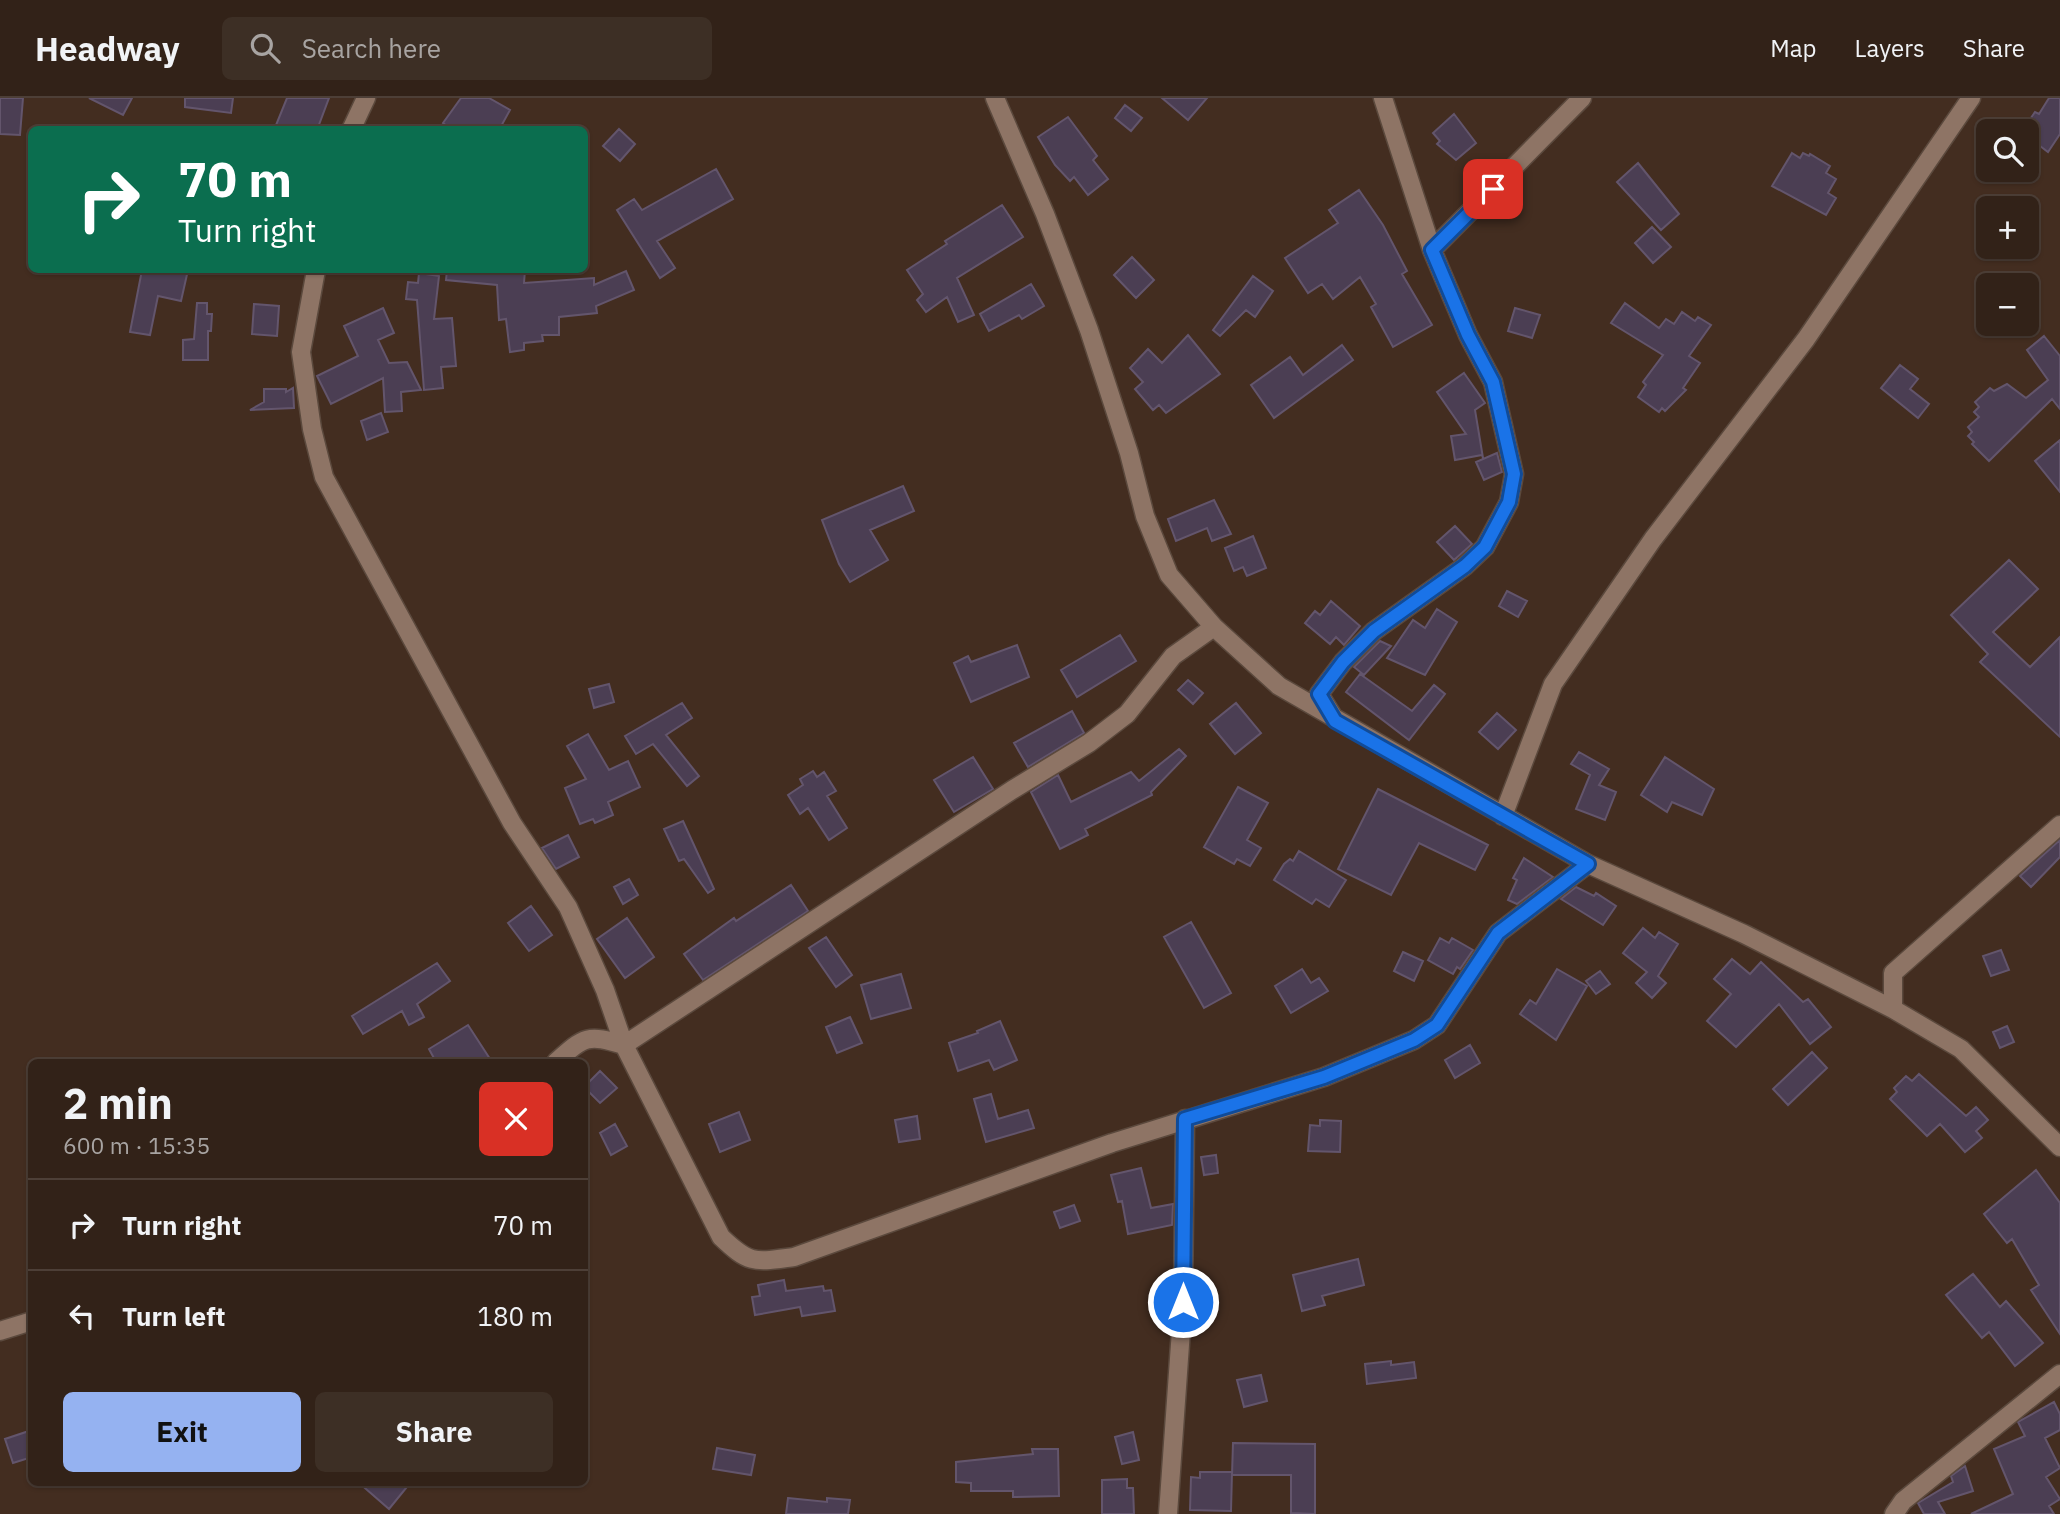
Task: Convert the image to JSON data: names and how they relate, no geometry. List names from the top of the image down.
{
  "page": {
    "header": "Headway",
    "search": "Search here",
    "nav": ["Map", "Layers", "Share"],
    "map_buttons": ["+", "−"],
    "turn": ["70 m", "Turn right"],
    "heading": ["2 min", "600 m · 15:35"],
    "list": [
      {
        "name": "Turn right",
        "value": "70 m"
      },
      {
        "name": "Turn left",
        "value": "180 m"
      }
    ],
    "buttons": ["Exit", "Share"]
  }
}
